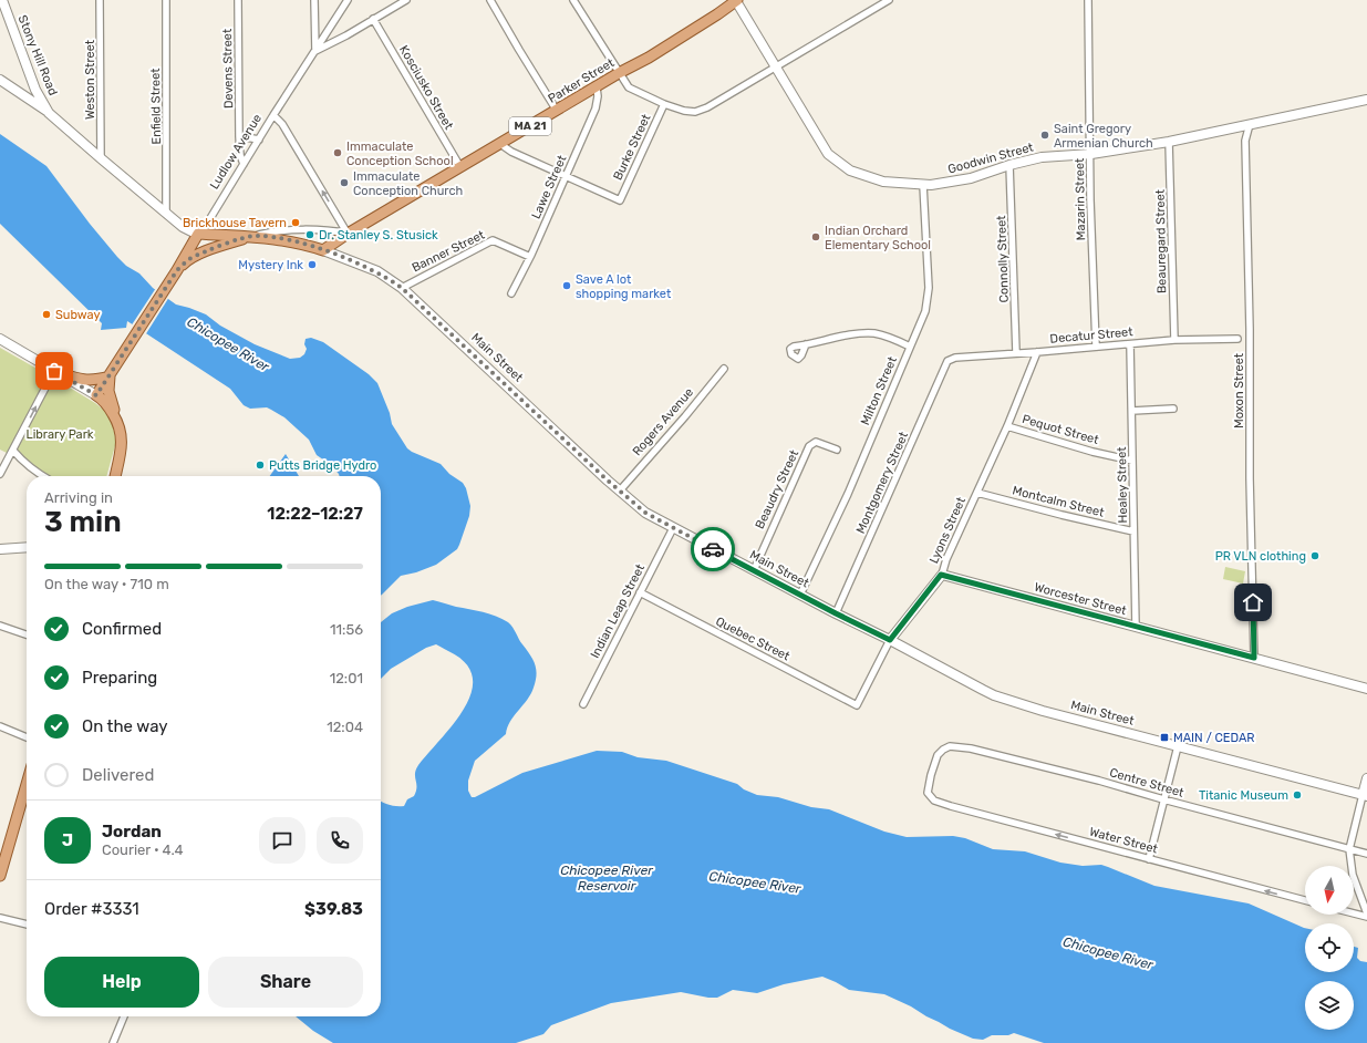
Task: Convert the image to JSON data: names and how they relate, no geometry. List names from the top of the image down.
{
  "streets": {
    "main road": [
      "Stony Hill Road",
      "Parker Street",
      "MA 21",
      "Ludlow Avenue",
      "Goodwin Street",
      "Main Street",
      "Lyons Street",
      "Worcester Street"
    ],
    "street": [
      "Devens Street",
      "Weston Street",
      "Kosciusko Street",
      "Enfield Street",
      "Burke Street",
      "Lawe Street",
      "Mazarin Street",
      "Beauregard Street",
      "Banner Street",
      "Connolly Street",
      "Decatur Street",
      "Milton Street",
      "Moxon Street",
      "Rogers Avenue",
      "Pequot Street",
      "Montgomery Street",
      "Healey Street",
      "Beaudry Street",
      "Montcalm Street",
      "Indian Leap Street",
      "Quebec Street",
      "Centre Street",
      "Water Street"
    ]
  },
  "crossings": [
    ["Stony Hill Road", "Weston Street"],
    ["Stony Hill Road", "Main Street"],
    ["Devens Street", "Ludlow Avenue"],
    ["Parker Street", "Kosciusko Street"],
    ["Parker Street", "Goodwin Street"],
    ["Parker Street", "Lawe Street"],
    ["Parker Street", "Main Street"],
    ["Enfield Street", "Main Street"],
    ["Burke Street", "Lawe Street"],
    ["Ludlow Avenue", "Main Street"],
    ["Goodwin Street", "Mazarin Street"],
    ["Goodwin Street", "Beauregard Street"],
    ["Goodwin Street", "Connolly Street"],
    ["Goodwin Street", "Milton Street"],
    ["Goodwin Street", "Moxon Street"],
    ["Lawe Street", "Banner Street"],
    ["Mazarin Street", "Decatur Street"],
    ["Beauregard Street", "Decatur Street"],
    ["Banner Street", "Main Street"],
    ["Connolly Street", "Decatur Street"],
    ["Decatur Street", "Montgomery Street"],
    ["Decatur Street", "Healey Street"],
    ["Decatur Street", "Lyons Street"],
    ["Main Street", "Milton Street"],
    ["Main Street", "Rogers Avenue"],
    ["Main Street", "Montgomery Street"],
    ["Main Street", "Beaudry Street"],
    ["Main Street", "Lyons Street"],
    ["Main Street", "Indian Leap Street"],
    ["Moxon Street", "Worcester Street"],
    ["Pequot Street", "Healey Street"],
    ["Pequot Street", "Lyons Street"],
    ["Healey Street", "Montcalm Street"],
    ["Healey Street", "Worcester Street"],
    ["Montcalm Street", "Lyons Street"],
    ["Lyons Street", "Worcester Street"],
    ["Lyons Street", "Quebec Street"],
    ["Indian Leap Street", "Quebec Street"],
    ["Centre Street", "Water Street"]
  ],
  "one_way": ["Water Street"],
  "water": ["Chicopee River", "Chicopee River Reservoir"],
  "parks": ["Library Park"],
  "places": {
    "other": [
      "Saint Gregory Armenian Church",
      "Immaculate Conception School",
      "Immaculate Conception Church",
      "Brickhouse Tavern",
      "Dr. Stanley S. Stusick",
      "Indian Orchard Elementary School",
      "Mystery Ink",
      "Save A lot shopping market",
      "Subway",
      "Putts Bridge Hydro",
      "PR VLN clothing",
      "Titanic Museum"
    ],
    "transit": ["MAIN / CEDAR"]
  },
  "north": "bottom",
  "page": {
    "heading": ["3 min", "Arriving in", "12:22–12:27"],
    "panel": [
      "Jordan",
      "Courier · 4.4",
      "Order #3331",
      "$39.83"
    ],
    "bar": "On the way · 710 m",
    "list": [
      ["Confirmed", "11:56"],
      ["Preparing", "12:01"],
      ["On the way", "12:04"],
      "Delivered"
    ],
    "round": "J",
    "buttons": ["Help", "Share"]
  }
}
